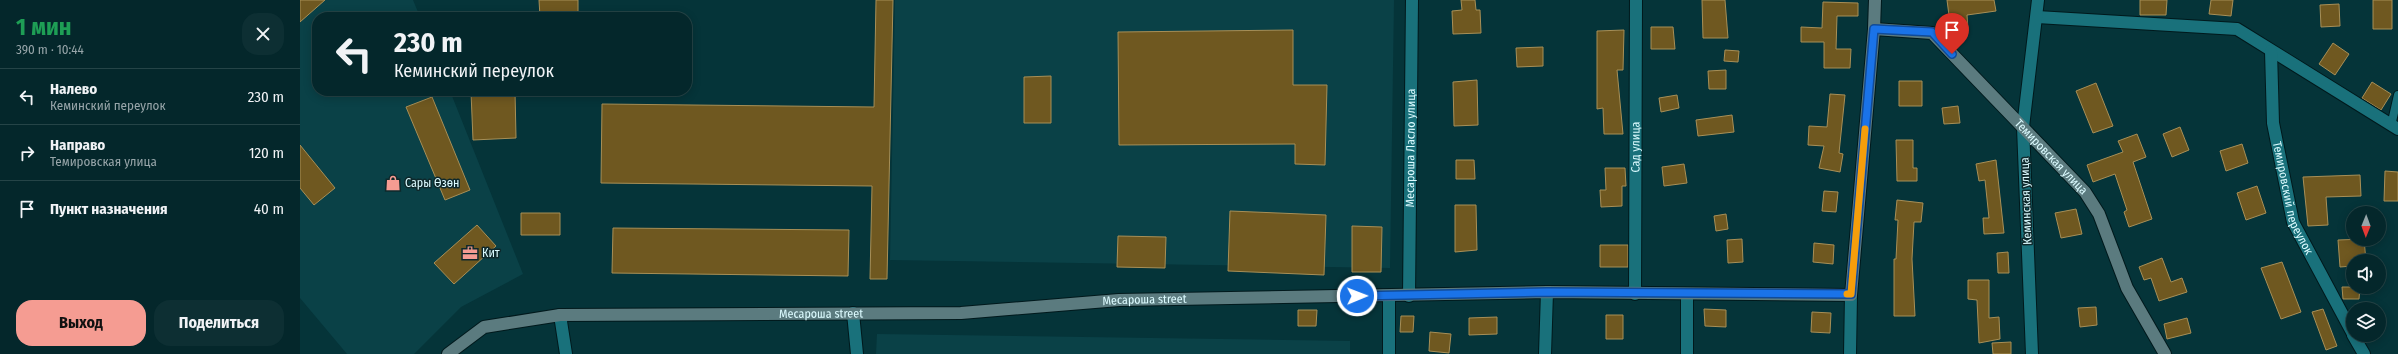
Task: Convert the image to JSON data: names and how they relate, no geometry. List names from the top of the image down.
{
  "streets": {
    "street": [
      "Сад улица",
      "Месароша Ласло улица",
      "Темировская улица",
      "Темировский переулок",
      "Кеминская улица",
      "Месароша street"
    ]
  },
  "crossings": [
    ["Сад улица", "Месароша street"],
    ["Месароша Ласло улица", "Месароша street"],
    ["Темировская улица", "Кеминская улица"]
  ],
  "places": {
    "shop": ["Сары Өзөн"],
    "office": ["Кит"]
  },
  "north": "bottom",
  "page": {
    "heading": ["1 мин", "390 m · 10:44"],
    "turn": ["230 m", "Кеминский переулок"],
    "list": [
      {
        "name": "Налево",
        "note": "Кеминский переулок",
        "value": "230 m"
      },
      {
        "name": "Направо",
        "note": "Темировская улица",
        "value": "120 m"
      },
      {
        "name": "Пункт назначения",
        "value": "40 m"
      }
    ],
    "buttons": ["Выход", "Поделиться"]
  }
}
